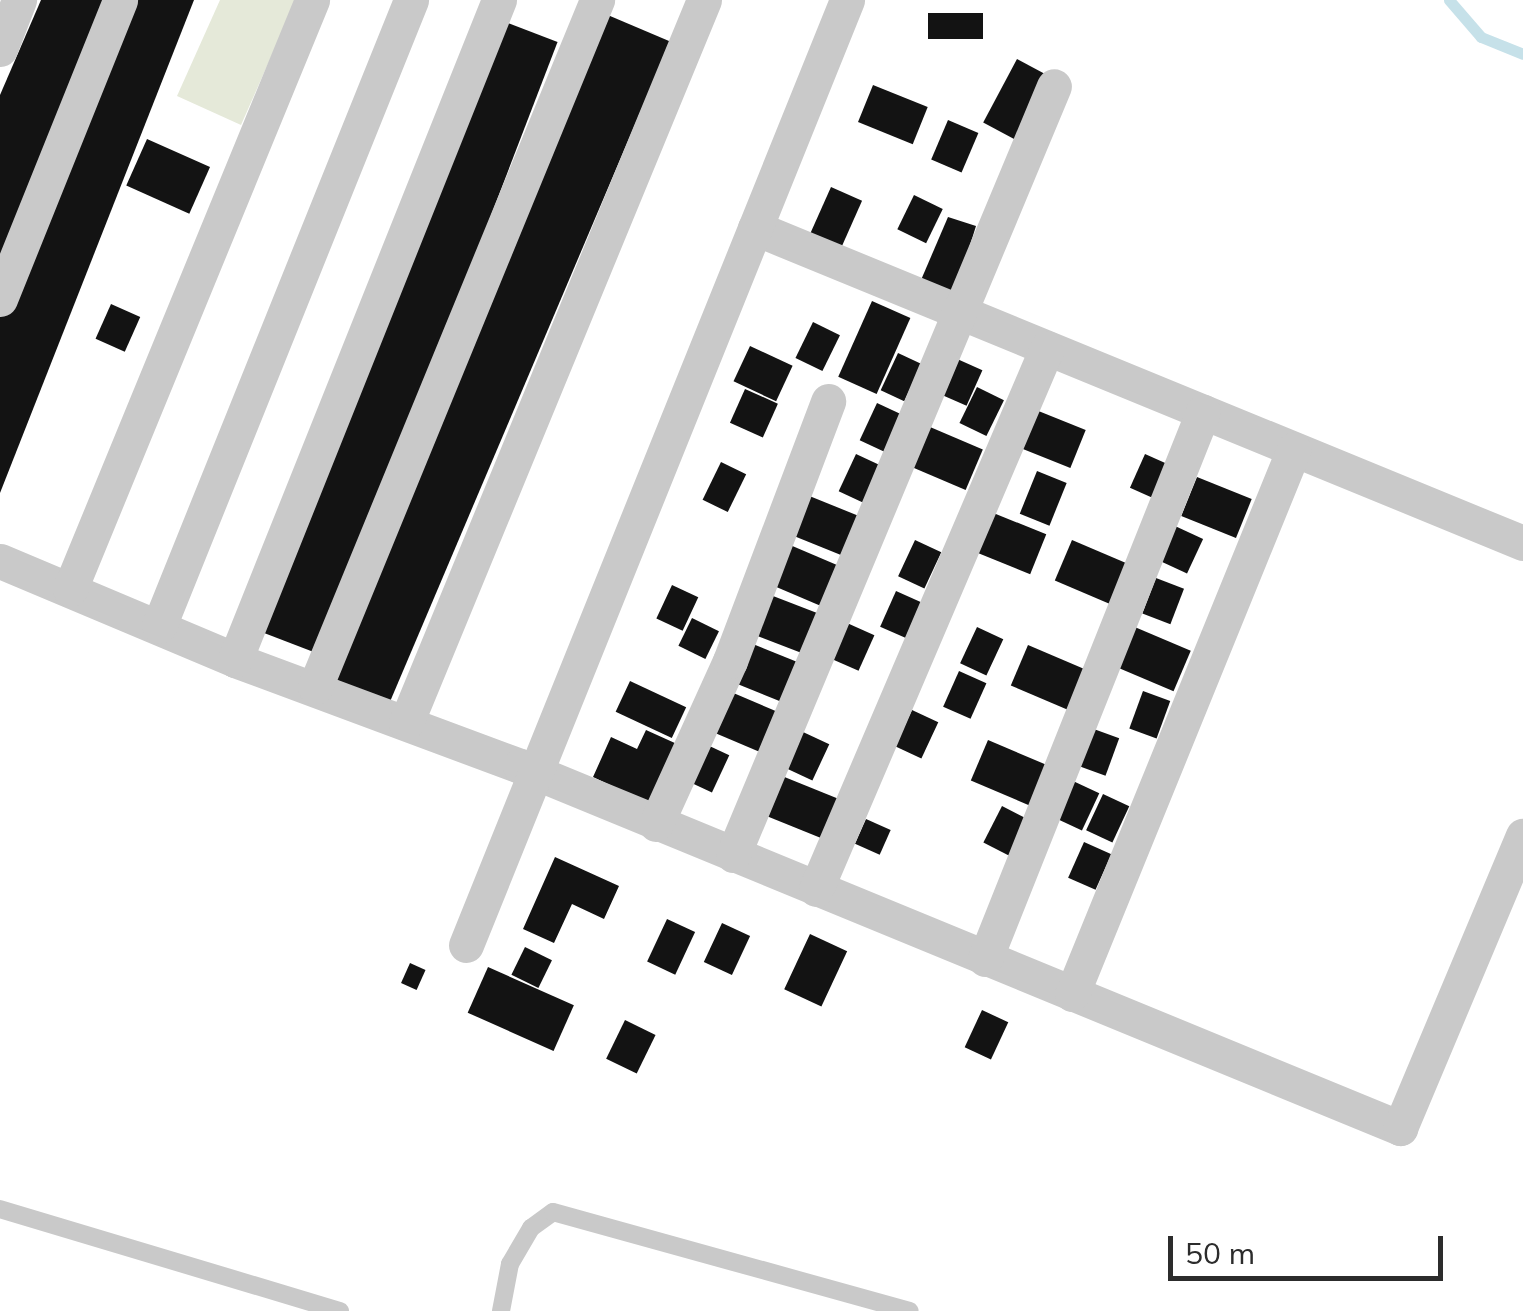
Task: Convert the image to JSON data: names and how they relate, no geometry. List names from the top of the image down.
{
  "scale_bar": "50 m"
}
